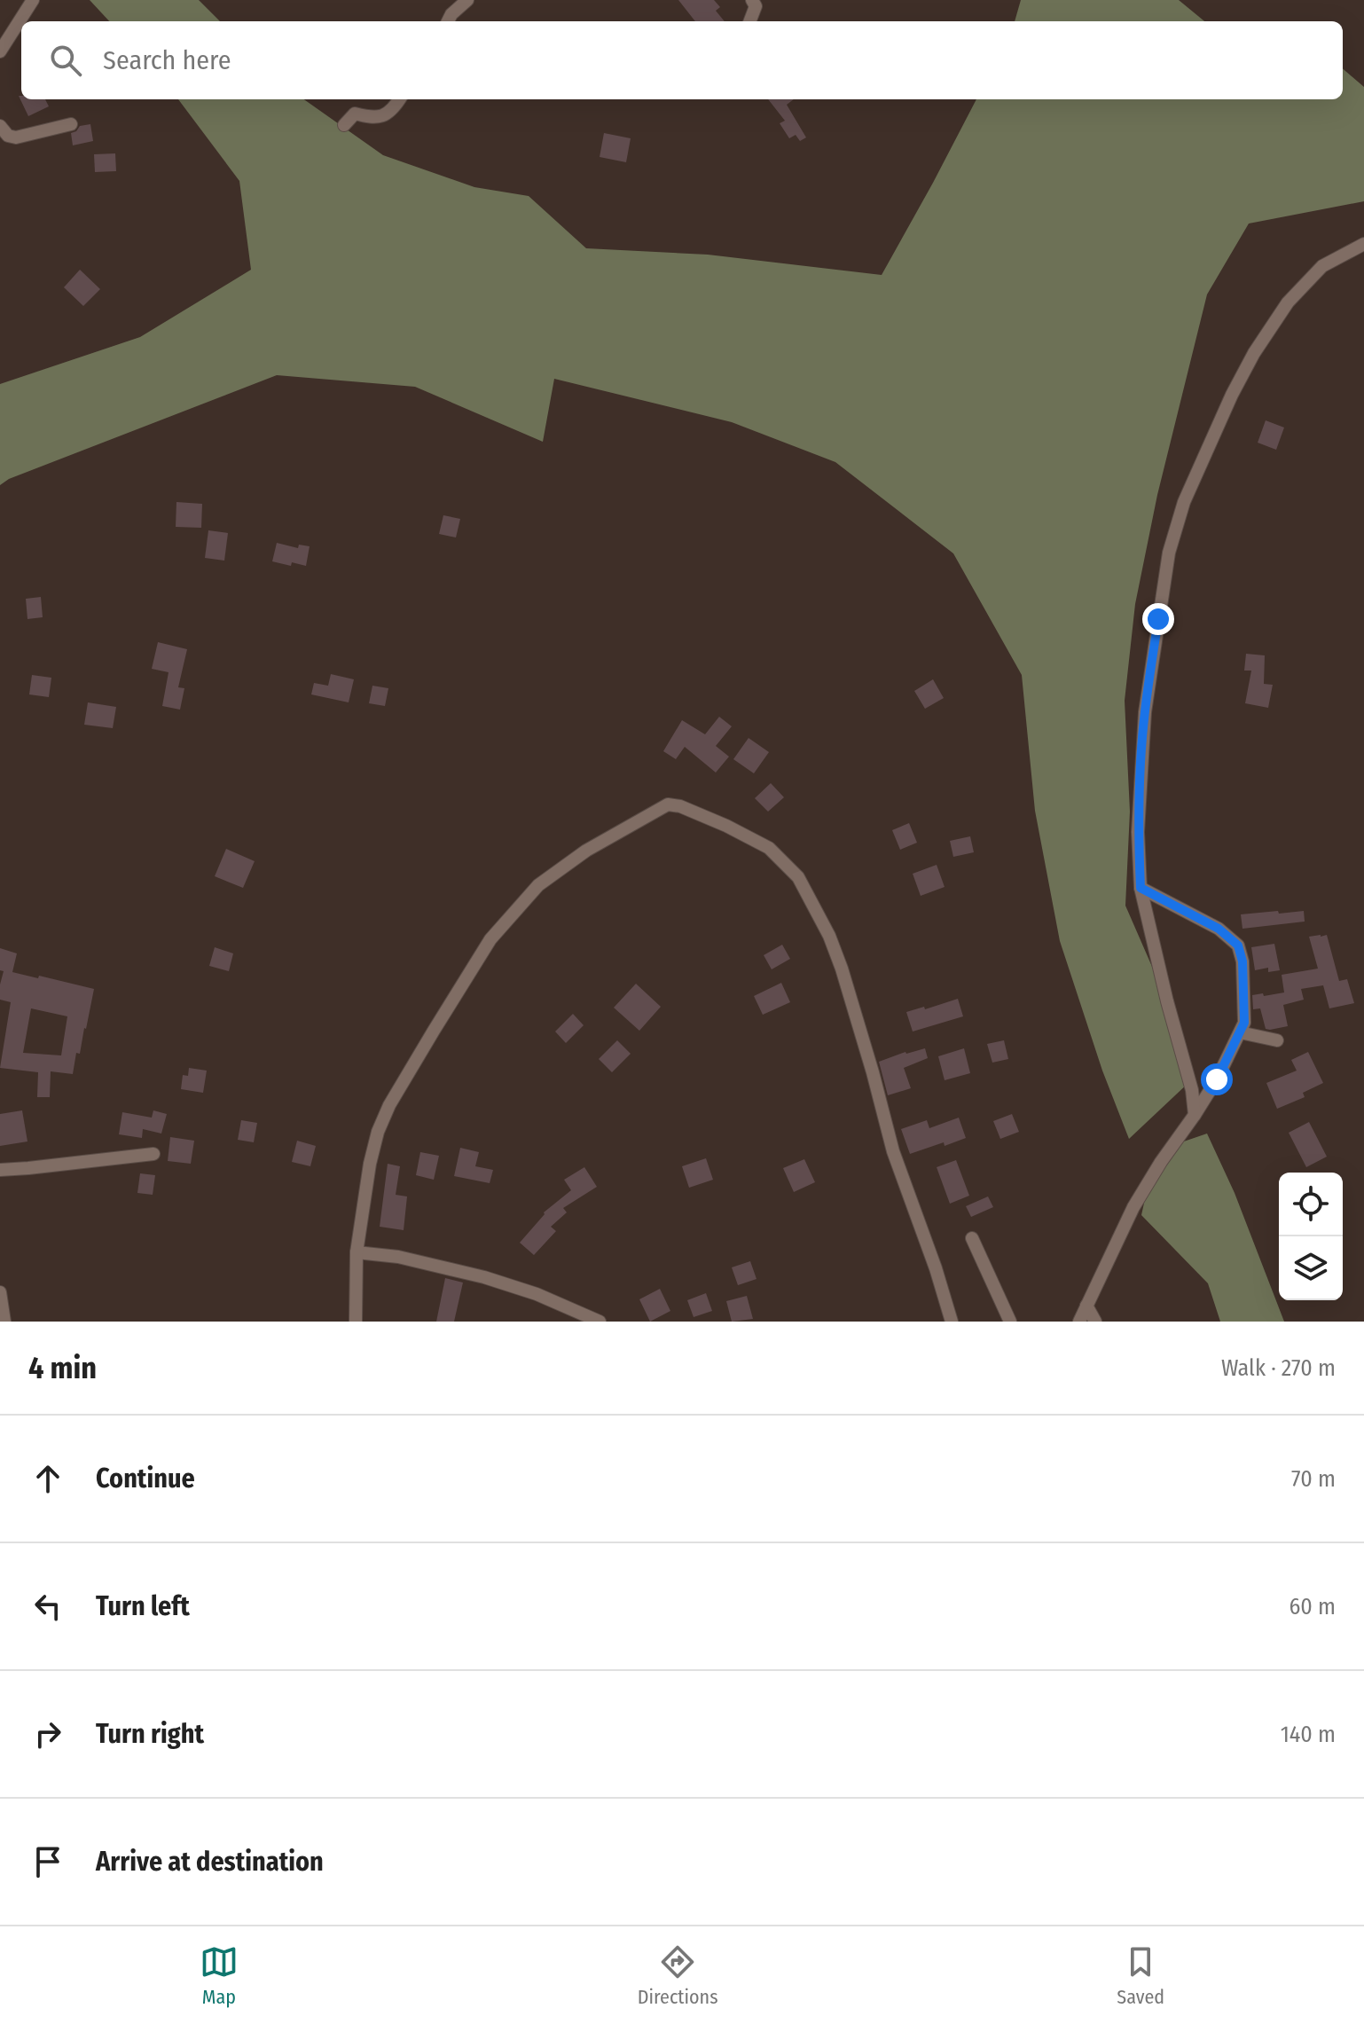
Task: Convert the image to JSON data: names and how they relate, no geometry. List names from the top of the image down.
{
  "page": {
    "search": "Search here",
    "heading": ["4 min", "Walk · 270 m"],
    "list": [
      ["Continue", "70 m"],
      ["Turn left", "60 m"],
      ["Turn right", "140 m"],
      "Arrive at destination"
    ],
    "nav": ["Map", "Directions", "Saved"]
  }
}
